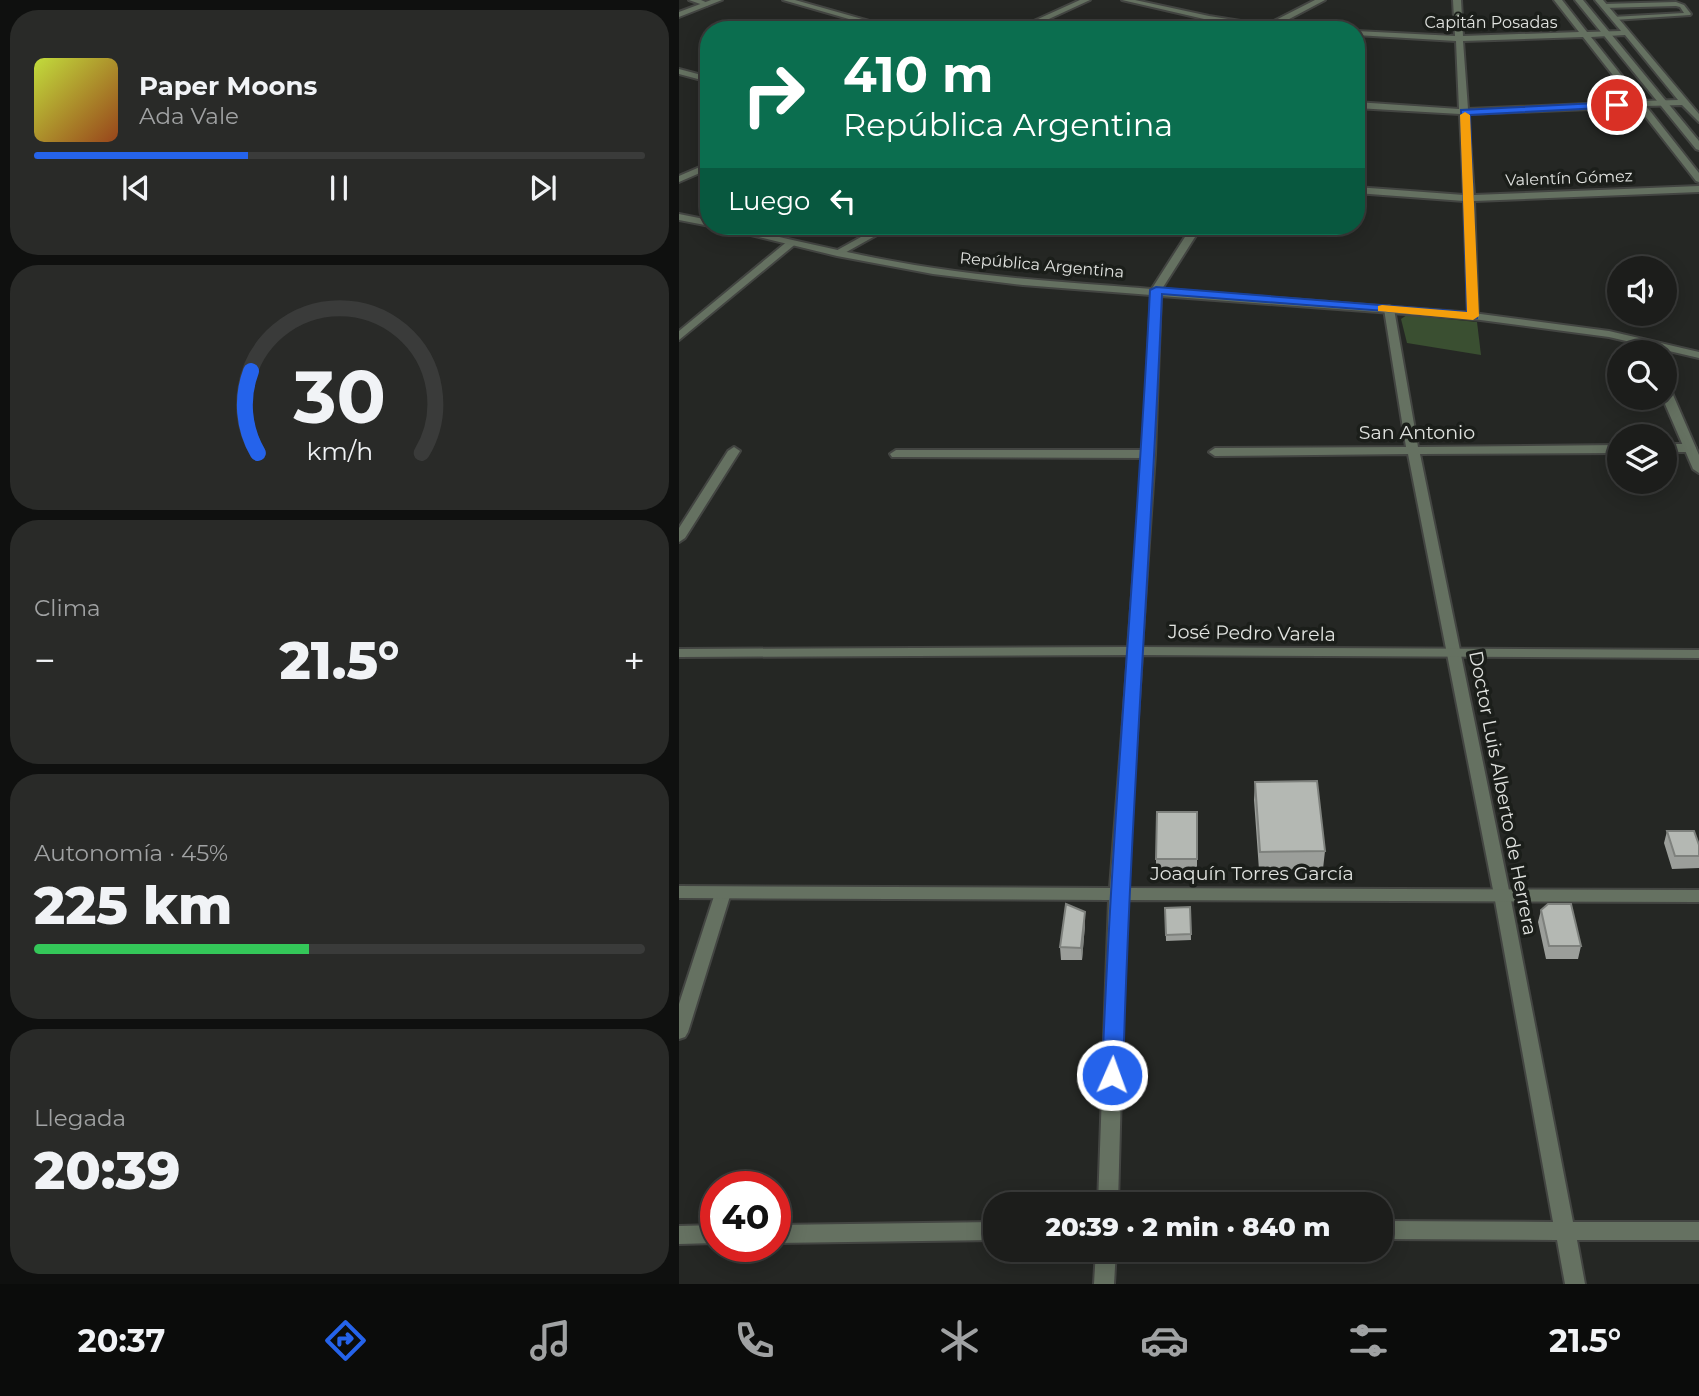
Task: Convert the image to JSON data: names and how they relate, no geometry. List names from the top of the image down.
{
  "streets": {
    "street": [
      "Capitán Posadas",
      "Valentín Gómez",
      "República Argentina",
      "San Antonio",
      "José Pedro Varela",
      "Doctor Luis Alberto de Herrera",
      "Joaquín Torres García"
    ]
  },
  "crossings": [
    ["República Argentina", "Doctor Luis Alberto de Herrera"],
    ["San Antonio", "Doctor Luis Alberto de Herrera"],
    ["José Pedro Varela", "Doctor Luis Alberto de Herrera"],
    ["Doctor Luis Alberto de Herrera", "Joaquín Torres García"]
  ],
  "page": {
    "turn": ["410 m", "República Argentina"],
    "song": ["Paper Moons", "Ada Vale"],
    "then": "Luego",
    "tile": [
      "Clima",
      ["Autonomía · 45%", "225 km"],
      ["Llegada", "20:39"]
    ],
    "heat": ["−", "21.5°", "+"],
    "limit": "40",
    "trip": "20:39 · 2 min · 840 m",
    "tabs": ["20:37", "21.5°"],
    "gauge": ["30", "km/h"]
  }
}
